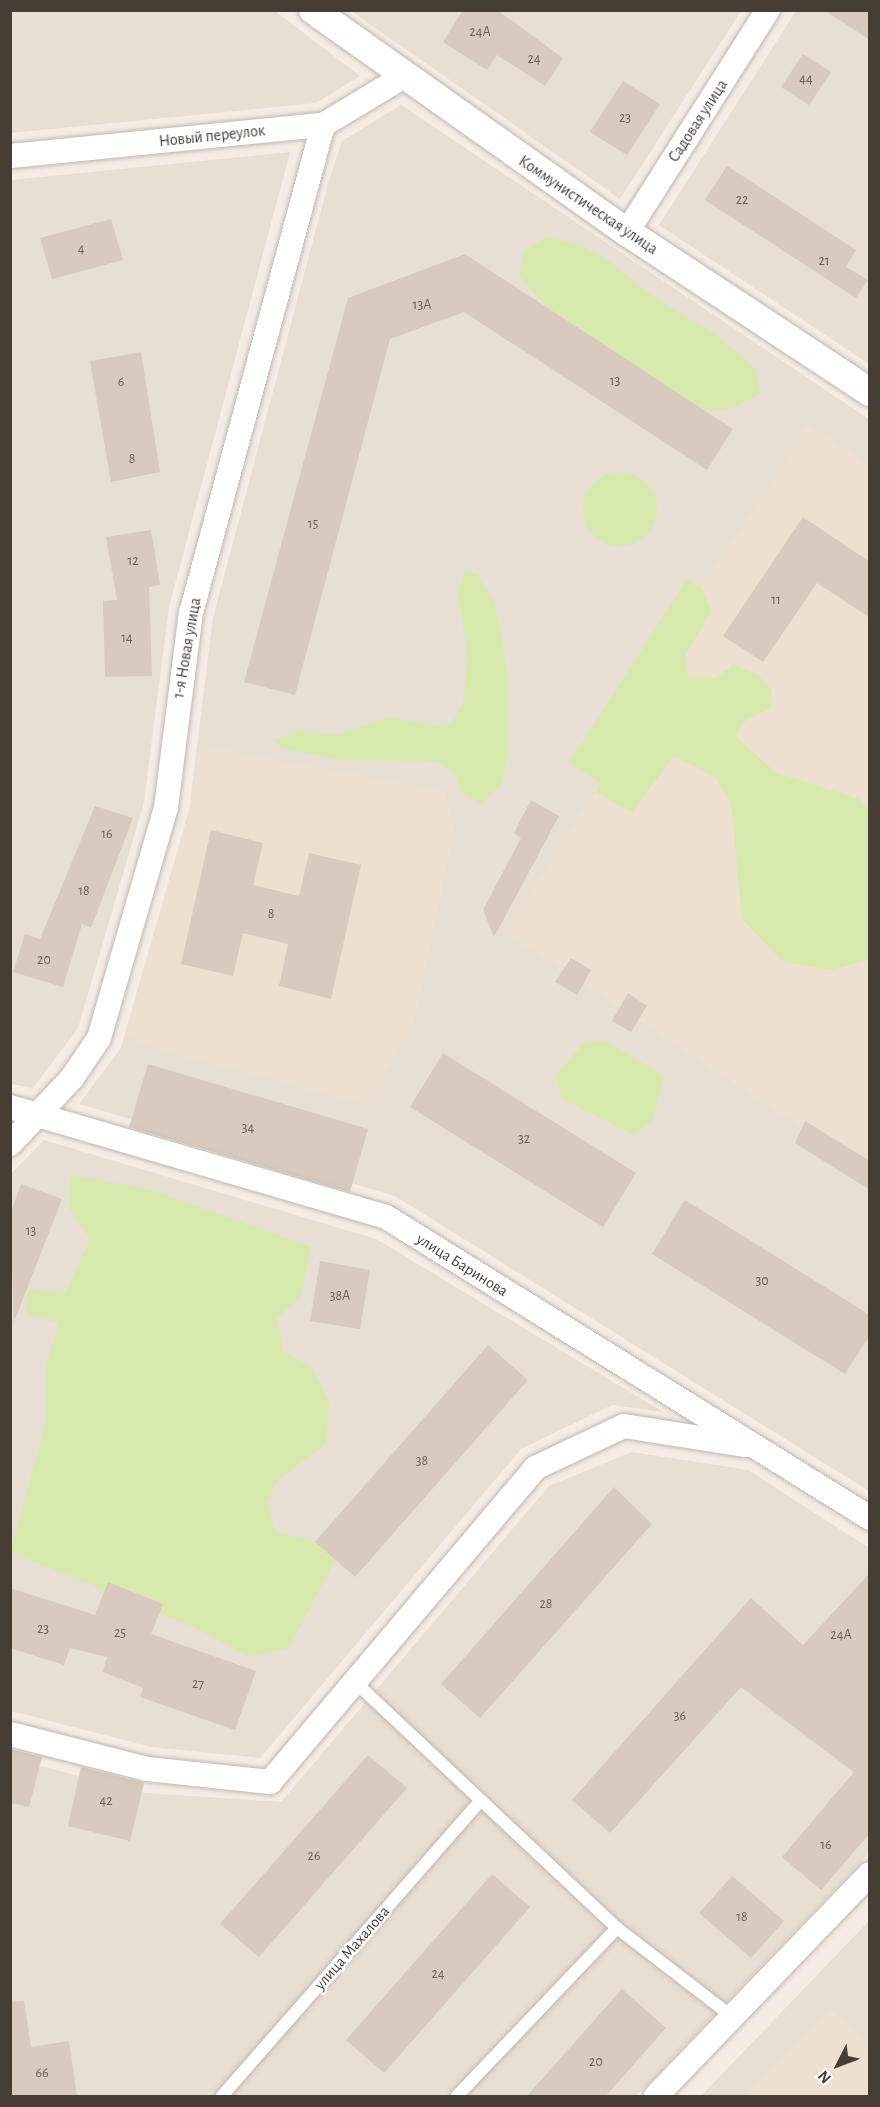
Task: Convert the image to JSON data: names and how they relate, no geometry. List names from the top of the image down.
{
  "streets": {
    "street": [
      "Садовая улица",
      "Новый переулок",
      "Коммунистическая улица",
      "1-я Новая улица",
      "улица Баринова"
    ],
    "lane": ["улица Махалова"]
  },
  "crossings": [
    ["Садовая улица", "Коммунистическая улица"],
    ["Новый переулок", "Коммунистическая улица"],
    ["Новый переулок", "1-я Новая улица"],
    ["1-я Новая улица", "улица Баринова"]
  ],
  "house_numbers": [
    "24А",
    "24",
    "44",
    "23",
    "22",
    "4",
    "21",
    "13А",
    "13",
    "6",
    "8",
    "15",
    "12",
    "11",
    "14",
    "16",
    "18",
    "8",
    "20",
    "34",
    "32",
    "13",
    "30",
    "38А",
    "38",
    "28",
    "23",
    "25",
    "24А",
    "27",
    "36",
    "42",
    "16",
    "26",
    "18",
    "24",
    "20",
    "66"
  ],
  "north": "bottom left"
}
